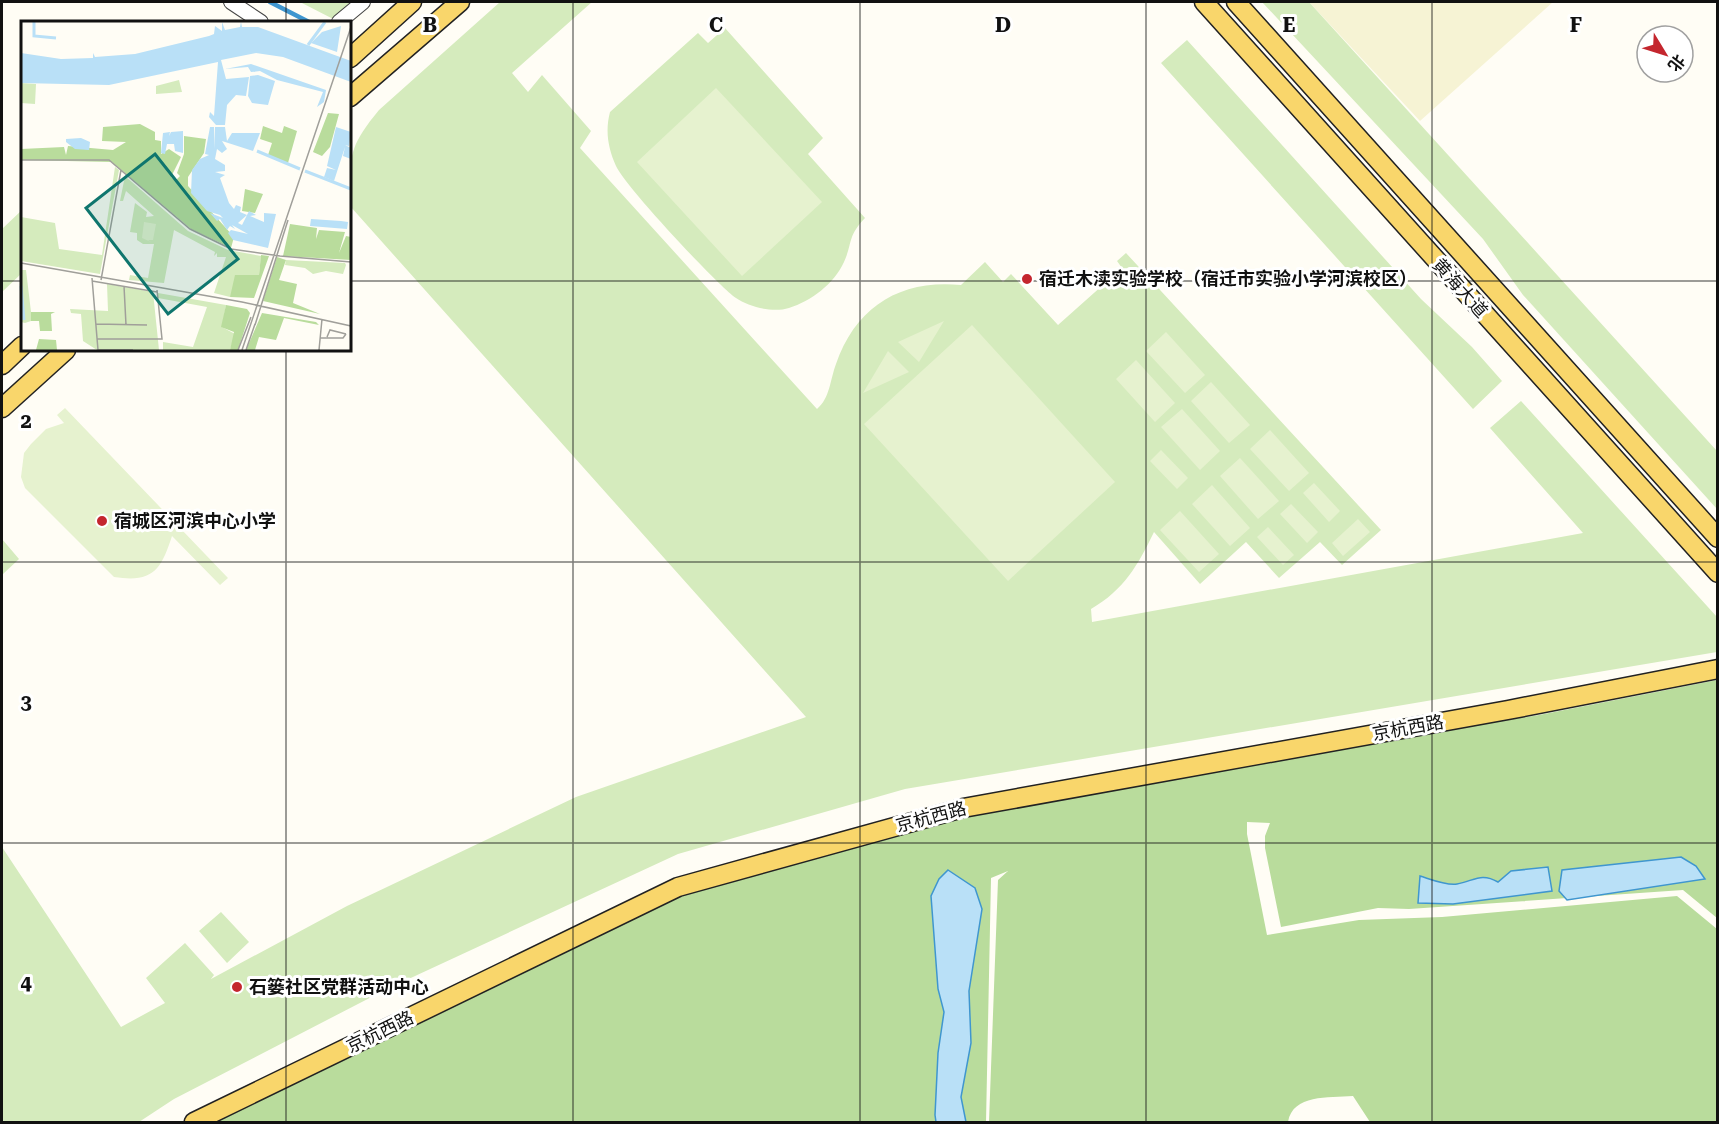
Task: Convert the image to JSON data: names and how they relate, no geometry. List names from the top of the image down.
{
  "streets": {
    "main road": ["黄海大道", "京杭西路"]
  },
  "places": ["宿迁木渎实验学校（宿迁市实验小学河滨校区）", "宿城区河滨中心小学", "石篓社区党群活动中心"],
  "north": "bottom right",
  "grid": {
    "columns": [
      "B",
      "C",
      "D",
      "E",
      "F"
    ],
    "rows": ["2", "3", "4"]
  }
}
